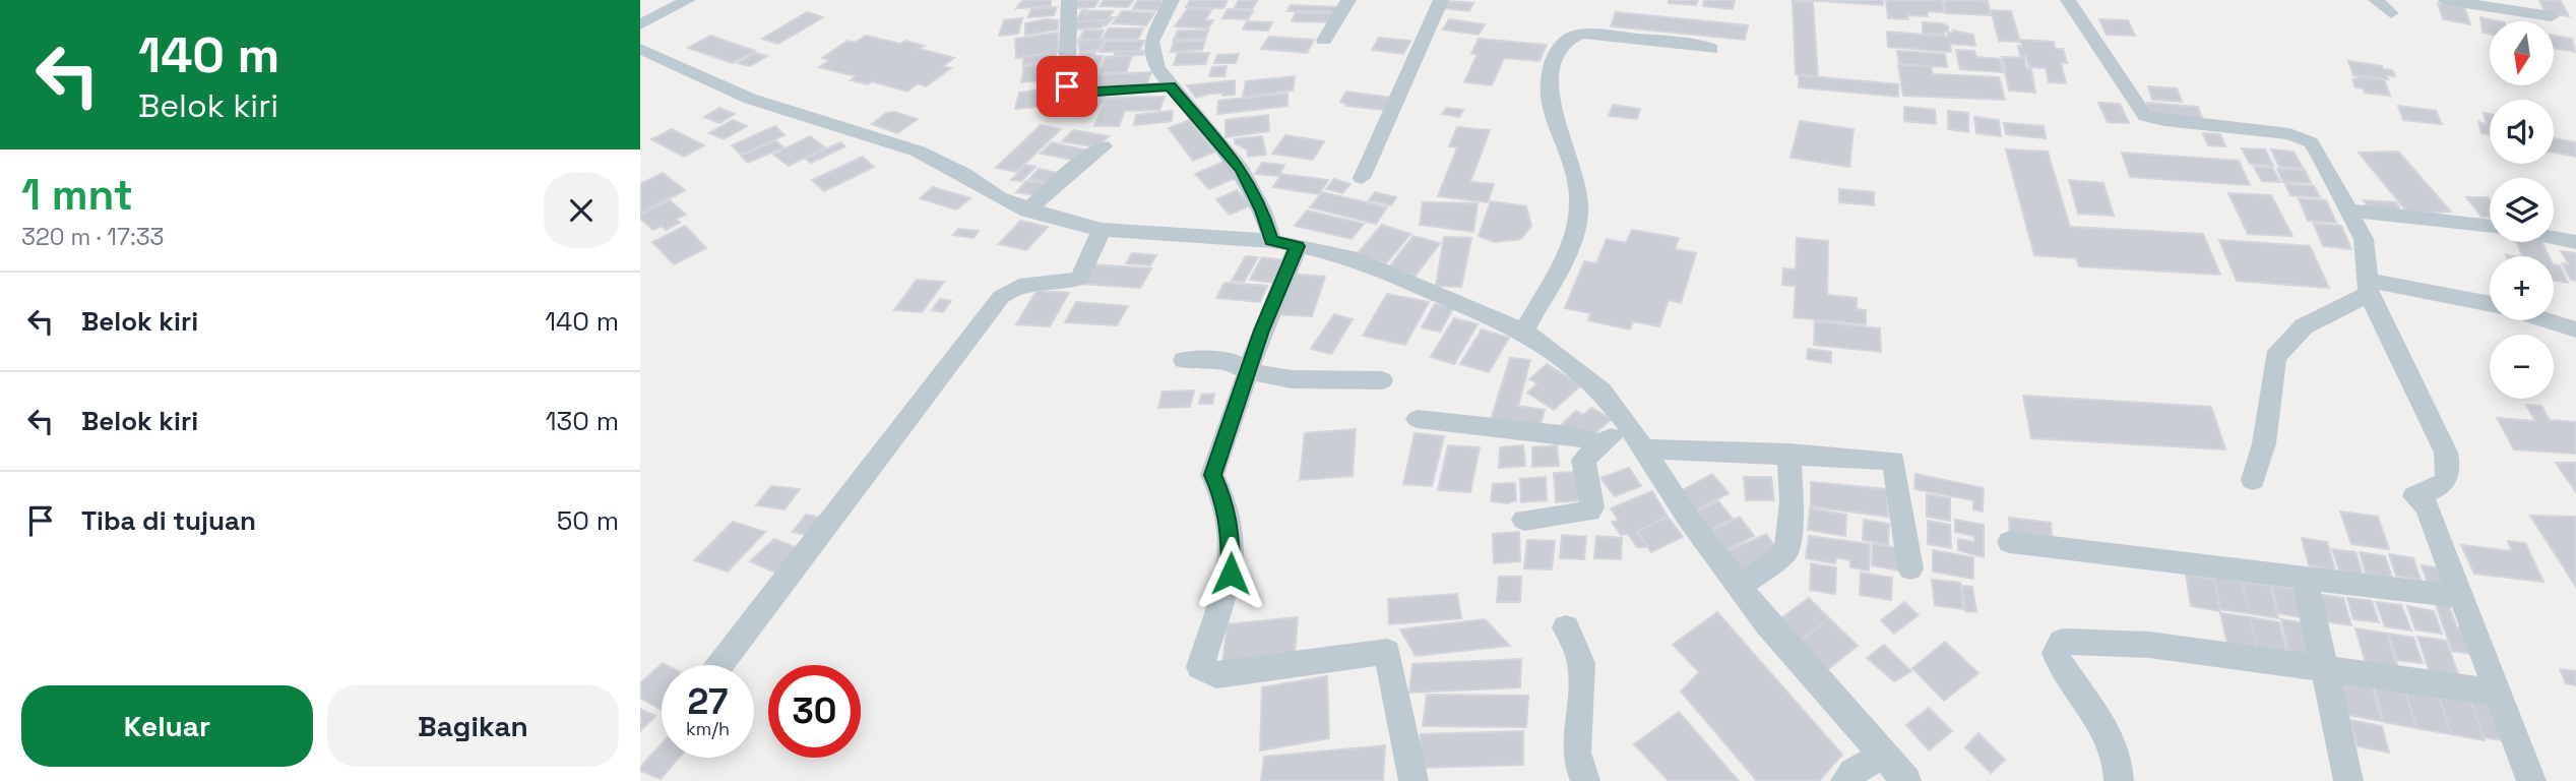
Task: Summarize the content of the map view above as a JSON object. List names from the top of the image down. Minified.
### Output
{"north":"bottom","page":{"turn":["140 m","Belok kiri"],"map_buttons":["+","−"],"heading":["1 mnt","320 m · 17:33"],"list":[{"name":"Belok kiri","value":"140 m"},{"name":"Belok kiri","value":"130 m"},{"name":"Tiba di tujuan","value":"50 m"}],"speed":"27 km/h","limit":"30","buttons":["Keluar","Bagikan"]}}
